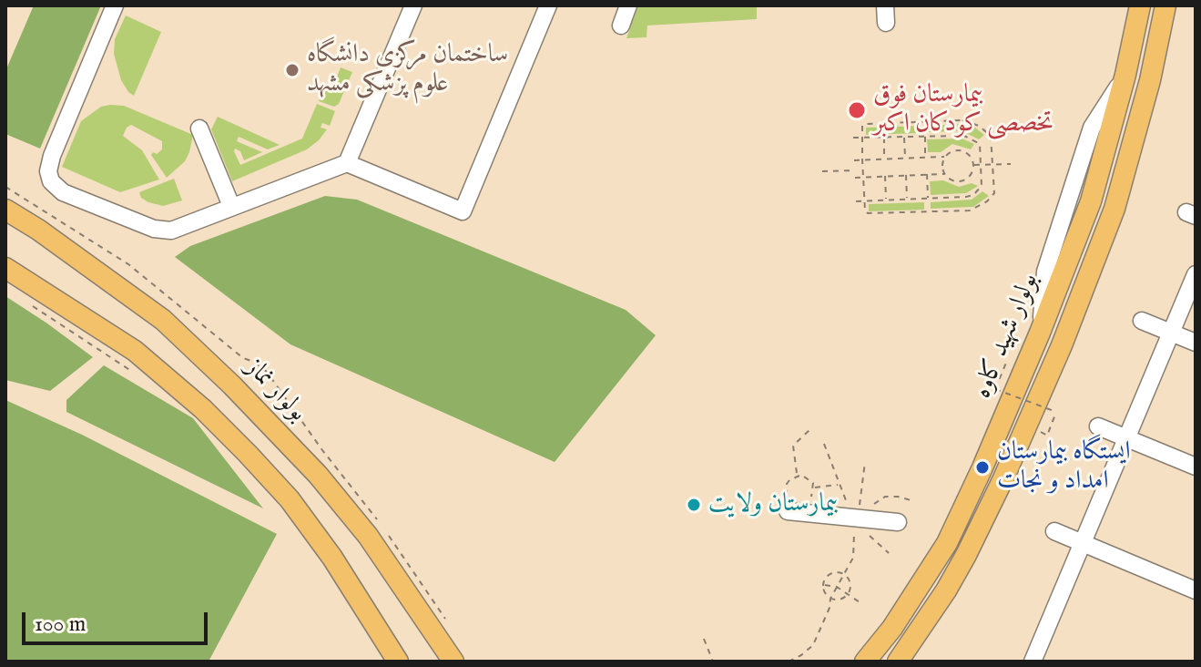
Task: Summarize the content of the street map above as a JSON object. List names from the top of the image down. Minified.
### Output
{"streets":{"main road":["بولوار شهید کاوه","بولوار نماز"]},"places":["ساختمان مرکزی دانشگاه علوم پزشکی مشهد","بیمارستان فوق تخصصی کودکان اکبر","ایستگاه بیمارستان امداد و نجات","بیمارستان ولایت"],"scale_bar":"100 m"}
